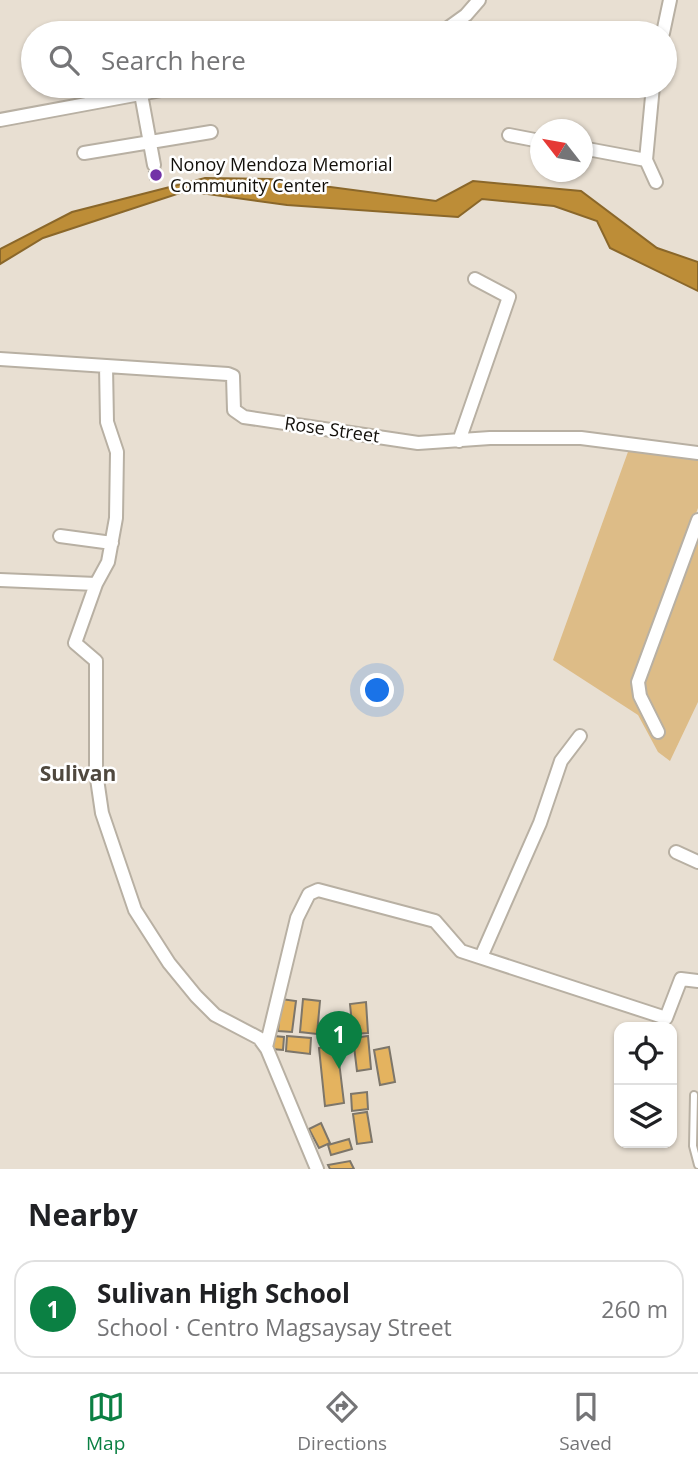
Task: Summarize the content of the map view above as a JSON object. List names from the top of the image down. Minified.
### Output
{"streets":{"street":["Rose Street"]},"districts":["Sulivan"],"places":["Nonoy Mendoza Memorial Community Center"],"north":"top left","page":{"search":"Search here","pins":"1","heading":"Nearby","list":[{"mark":"1","name":"Sulivan High School","note":"School · Centro Magsaysay Street","value":"260 m"}],"nav":["Map","Directions","Saved"]}}
